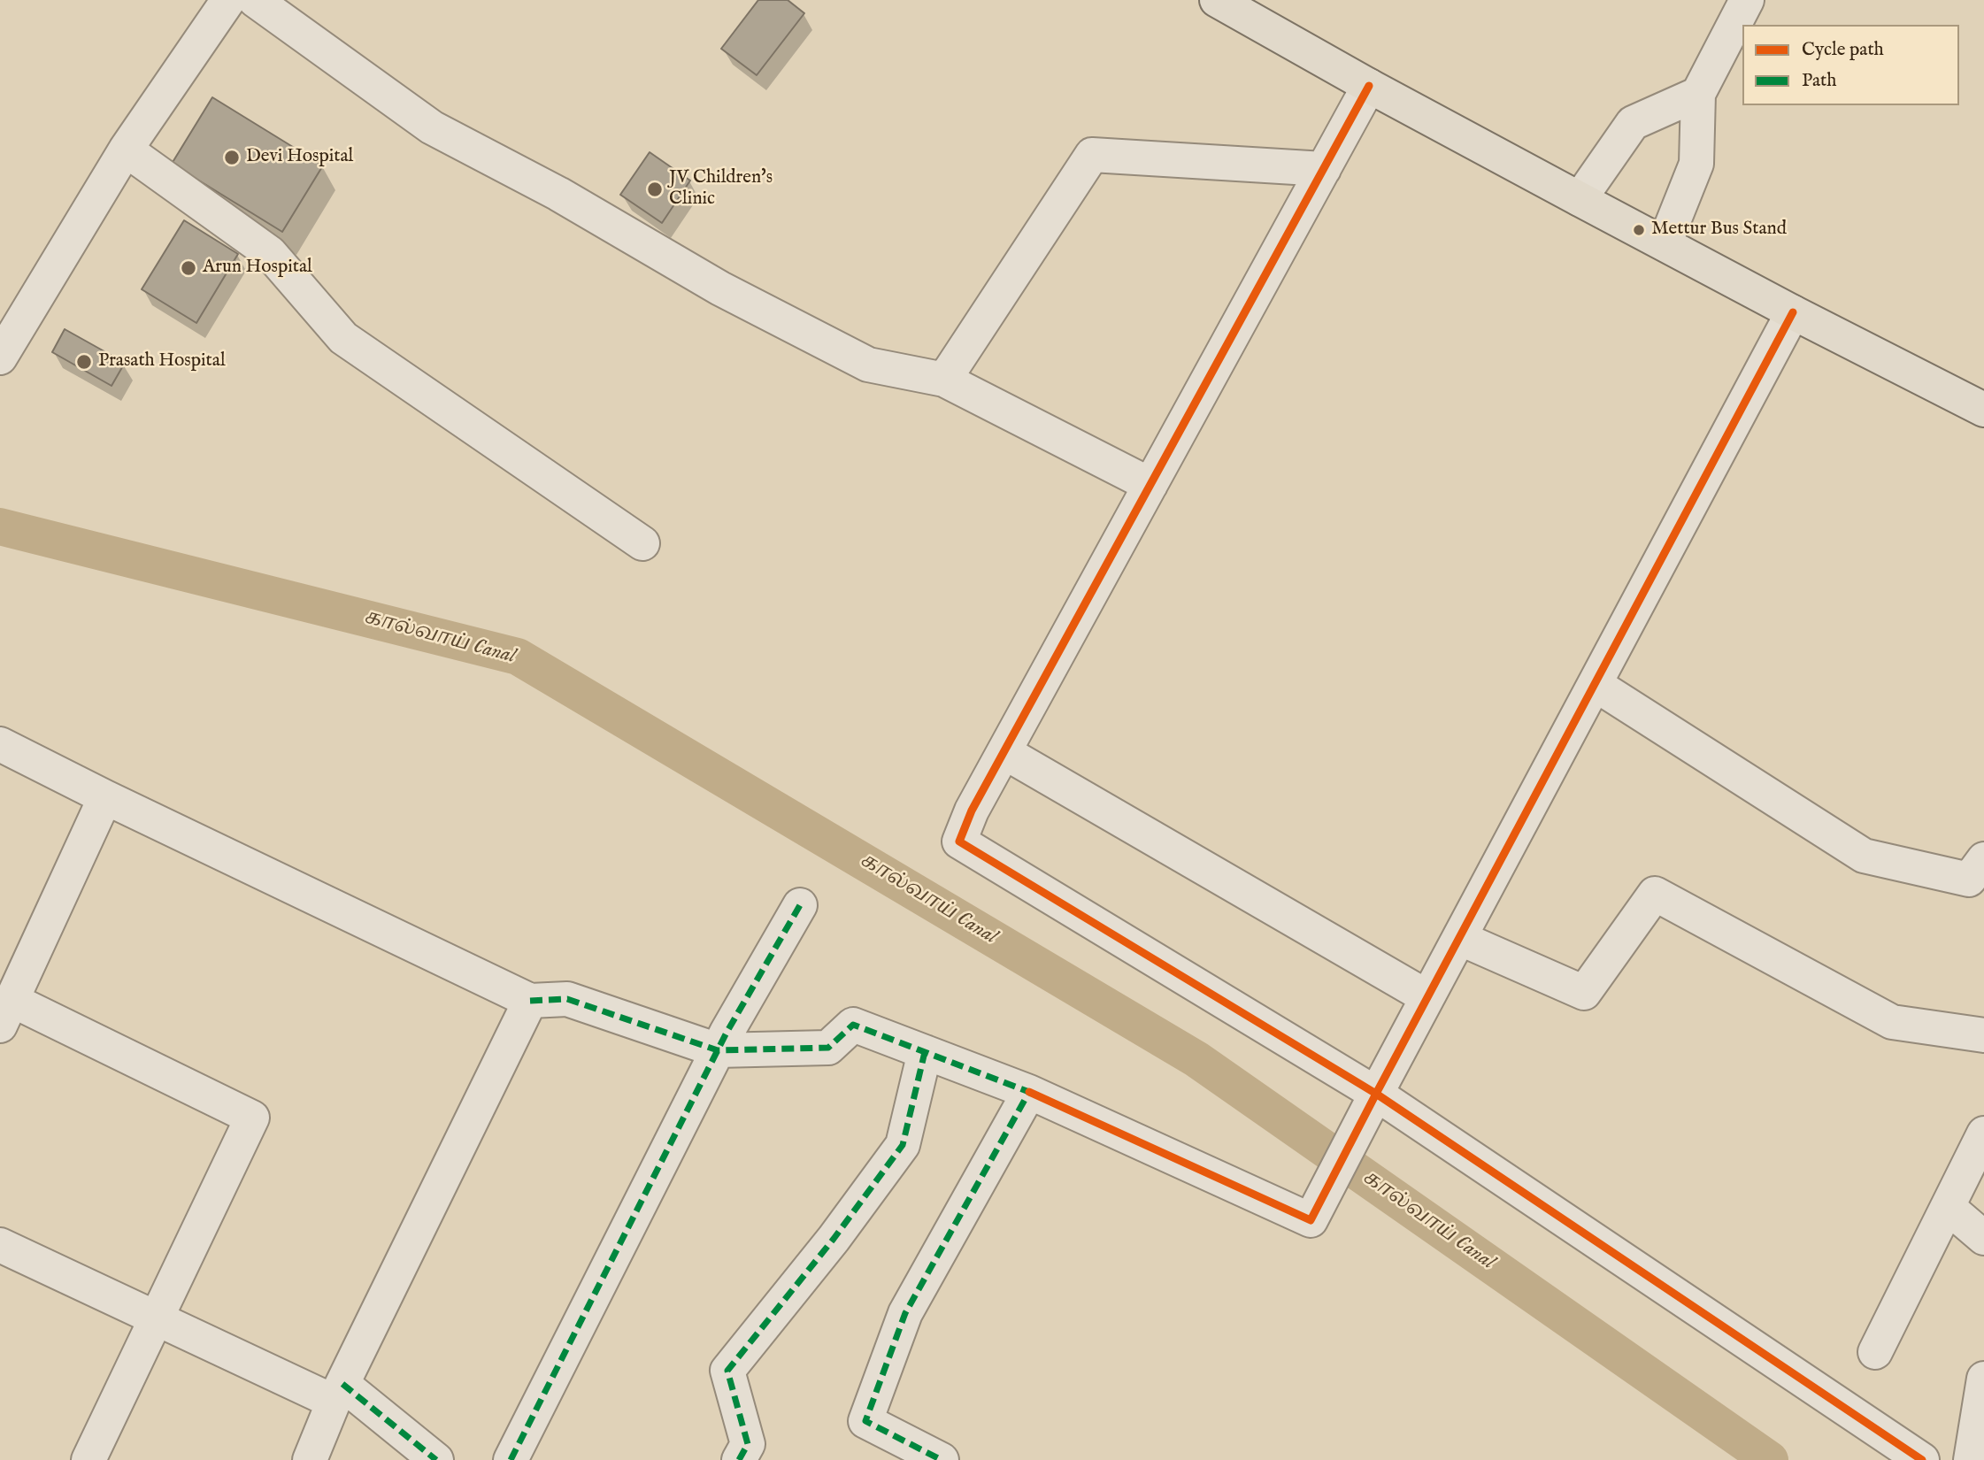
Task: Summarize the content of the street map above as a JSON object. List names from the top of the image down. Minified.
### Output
{"water":["கால்வாய் Canal"],"places":["Devi Hospital","JV Children's Clinic","Mettur Bus Stand","Arun Hospital","Prasath Hospital"],"legend":["Cycle path","Path"]}
